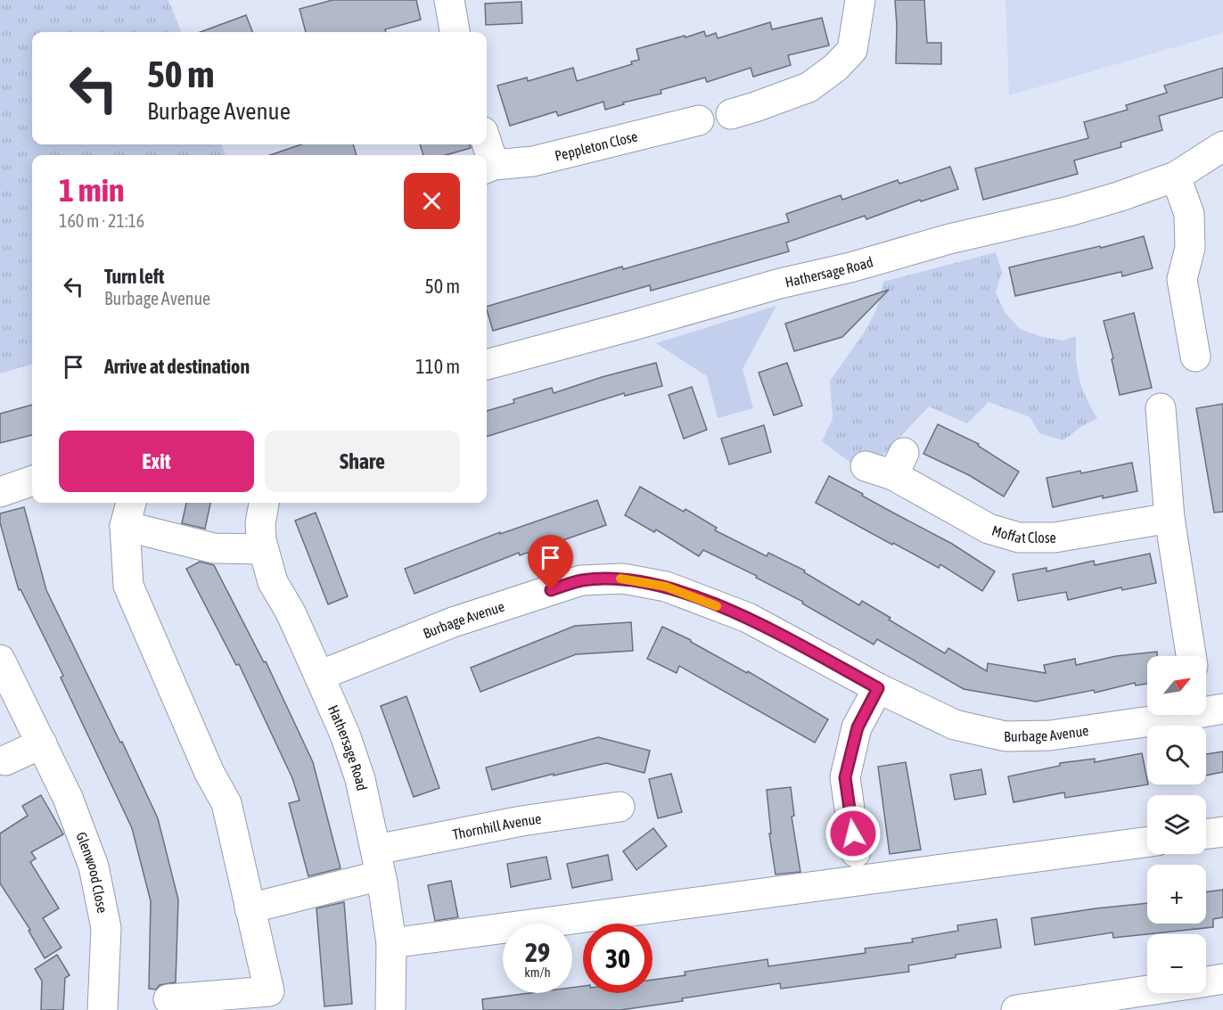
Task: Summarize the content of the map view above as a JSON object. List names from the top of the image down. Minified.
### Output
{"streets":{"street":["Peppleton Close","Hathersage Road","Moffat Close","Burbage Avenue","Thornhill Avenue","Glenwood Close"]},"crossings":[["Hathersage Road","Burbage Avenue"],["Hathersage Road","Thornhill Avenue"]],"north":"top right","page":{"turn":["50 m","Burbage Avenue"],"heading":["1 min","160 m · 21:16"],"list":[{"name":"Turn left","note":"Burbage Avenue","value":"50 m"},{"name":"Arrive at destination","value":"110 m"}],"buttons":["Exit","Share"],"map_buttons":["+","−"],"speed":"29 km/h","limit":"30"}}
